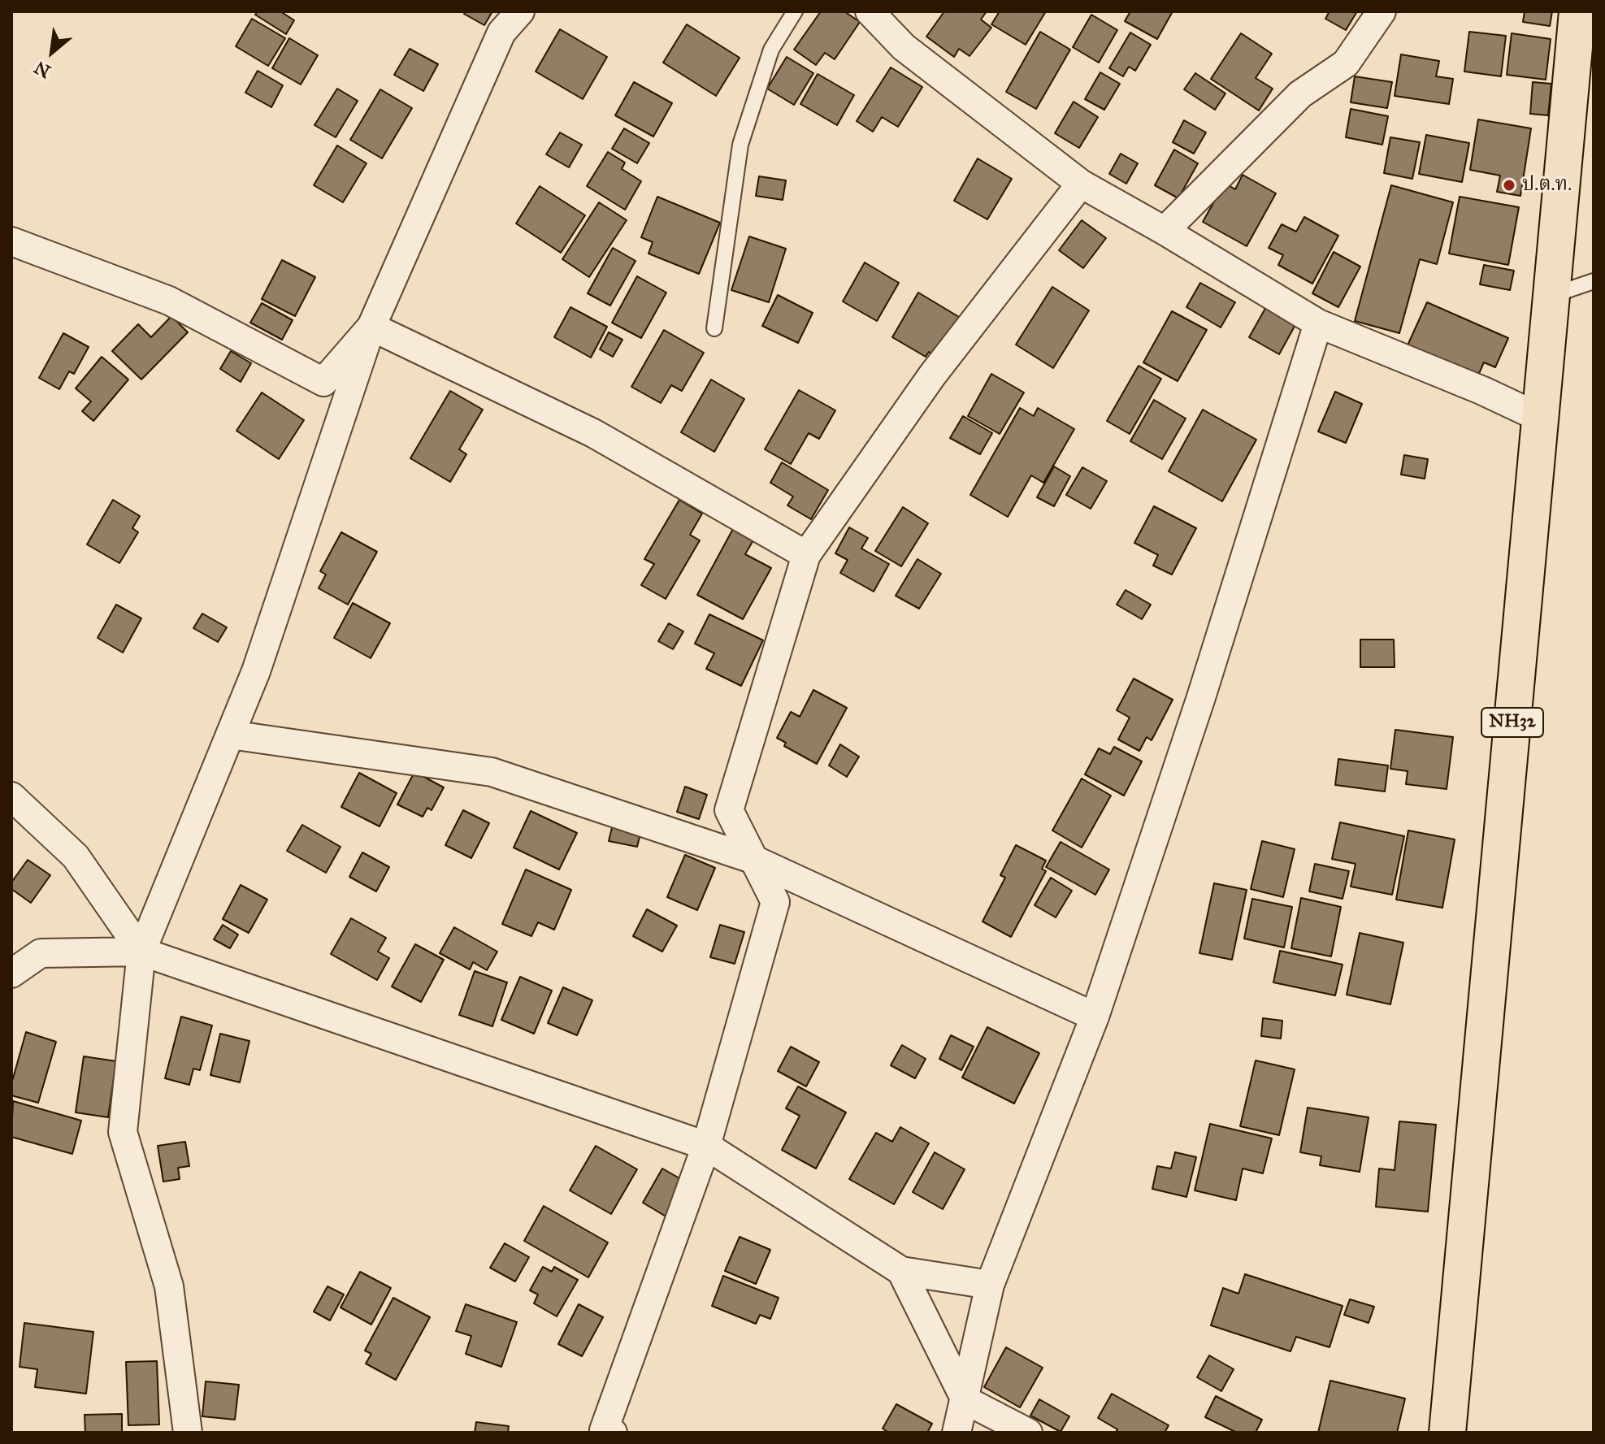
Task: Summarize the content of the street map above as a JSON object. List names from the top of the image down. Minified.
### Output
{"streets":{"highway":["NH32"]},"places":["ป.ต.ท."],"north":"bottom left"}
